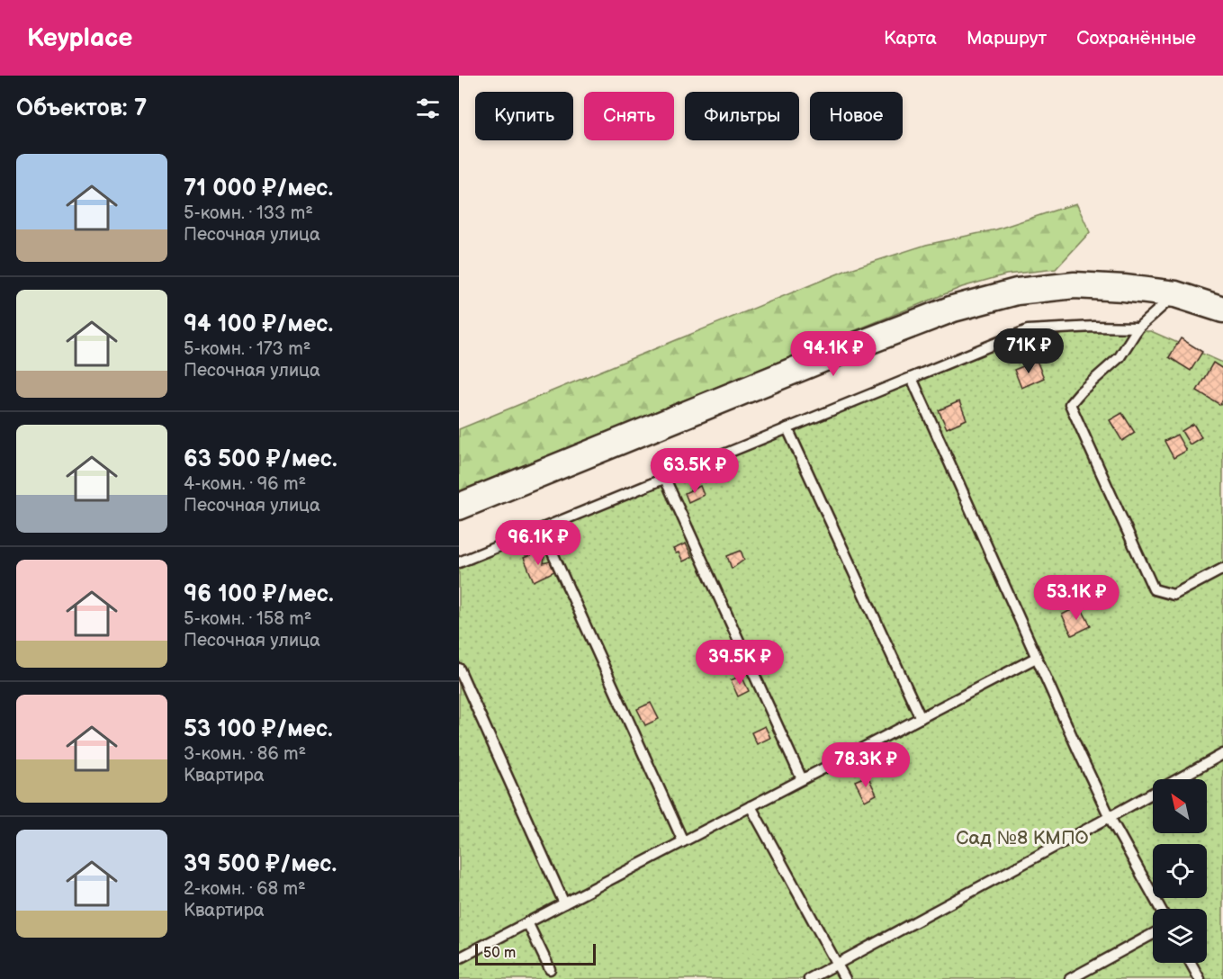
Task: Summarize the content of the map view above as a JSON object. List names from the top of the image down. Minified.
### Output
{"parks":["Сад №8 КМПО"],"scale_bar":"50 m","north":"top left","page":{"header":"Keyplace","nav":["Карта","Маршрут","Сохранённые"],"heading":"Объектов: 7","chip":["Купить","Снять","Фильтры","Новое"],"list":[{"name":"71 000 ₽/мес.","note":"5-комн. · 133 m² · Песочная улица"},{"name":"94 100 ₽/мес.","note":"5-комн. · 173 m² · Песочная улица"},{"name":"63 500 ₽/мес.","note":"4-комн. · 96 m² · Песочная улица"},{"name":"96 100 ₽/мес.","note":"5-комн. · 158 m² · Песочная улица"},{"name":"53 100 ₽/мес.","note":"3-комн. · 86 m² · Квартира"},{"name":"39 500 ₽/мес.","note":"2-комн. · 68 m² · Квартира"}],"price":["71K ₽","94.1K ₽","63.5K ₽","96.1K ₽","53.1K ₽","39.5K ₽","78.3K ₽"],"scale":"50 m"}}
